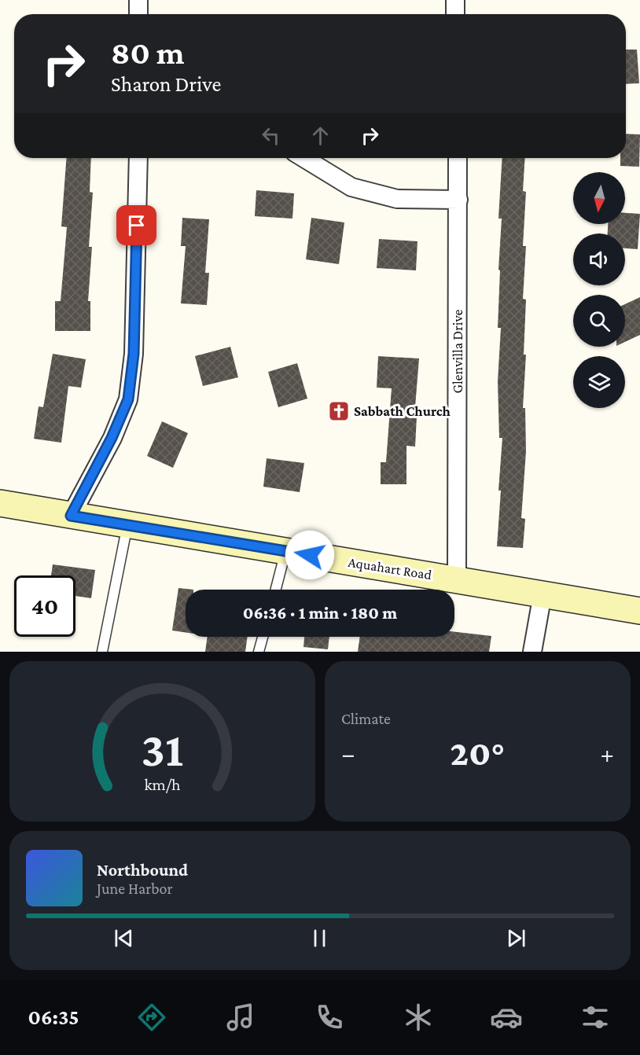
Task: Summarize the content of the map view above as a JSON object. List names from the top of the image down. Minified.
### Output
{"streets":{"street":["Glenvilla Drive","Aquahart Road"]},"crossings":[["Glenvilla Drive","Aquahart Road"]],"places":{"church":["Sabbath Church"]},"north":"bottom","page":{"turn":["80 m","Sharon Drive"],"limit":"40","trip":"06:36 · 1 min · 180 m","tile":"Climate","heat":["−","20°","+"],"song":["Northbound","June Harbor"],"tabs":"06:35","gauge":["31","km/h"]}}
